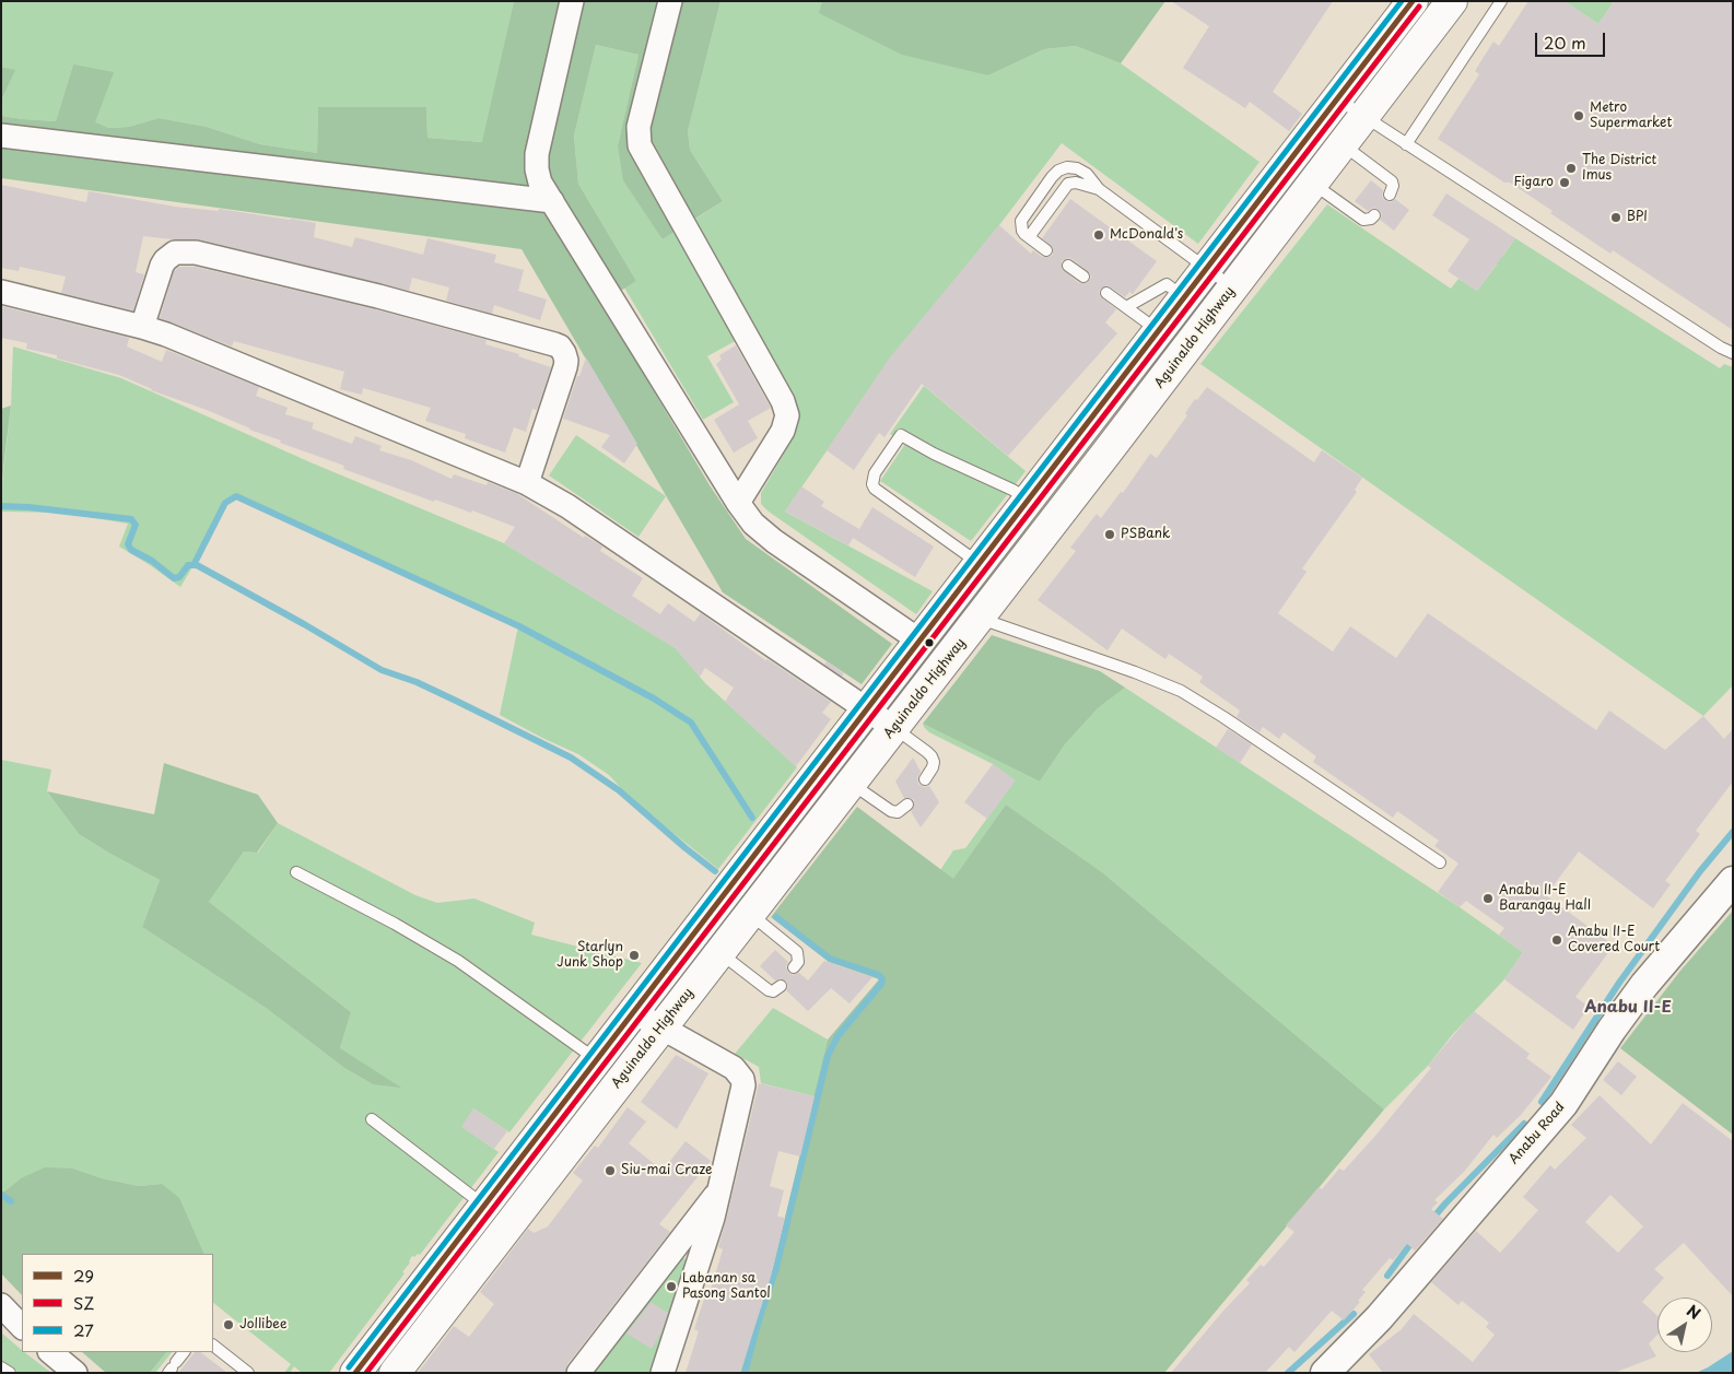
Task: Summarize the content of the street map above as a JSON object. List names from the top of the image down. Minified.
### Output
{"streets":{"highway":["Aguinaldo Highway"],"street":["Anabu Road"]},"districts":["Anabu II-E"],"places":["Metro Supermarket","The District Imus","Figaro","BPI","McDonald's","PSBank","Anabu II-E Barangay Hall","Anabu II-E Covered Court","Starlyn Junk Shop","Siu-mai Craze","Labanan sa Pasong Santol","Jollibee"],"lines":["transit line 29","transit line 27","transit line SZ"],"legend":["29","SZ","27"],"scale_bar":"20 m","north":"top right"}
